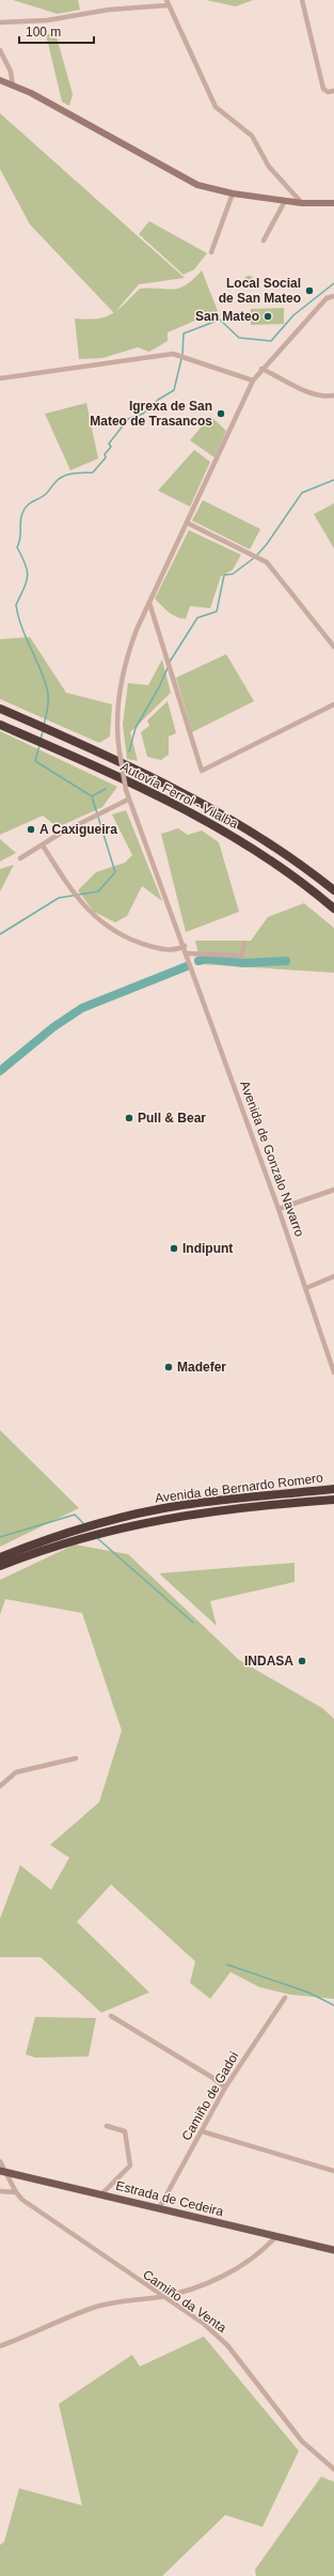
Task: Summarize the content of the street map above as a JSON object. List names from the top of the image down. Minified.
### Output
{"streets":{"highway":["Autovía Ferrol - Vilalba","Avenida de Bernardo Romero"],"main road":["Estrada de Cedeira"],"street":["Avenida de Gonzalo Navarro","Camiño de Gadoi","Camiño da Venta"]},"crossings":[["Camiño de Gadoi","Estrada de Cedeira"],["Estrada de Cedeira","Camiño da Venta"]],"places":["Local Social de San Mateo","San Mateo","Igrexa de San Mateo de Trasancos","A Caxigueira","Pull & Bear","Indipunt","Madefer","INDASA"],"scale_bar":"100 m"}
